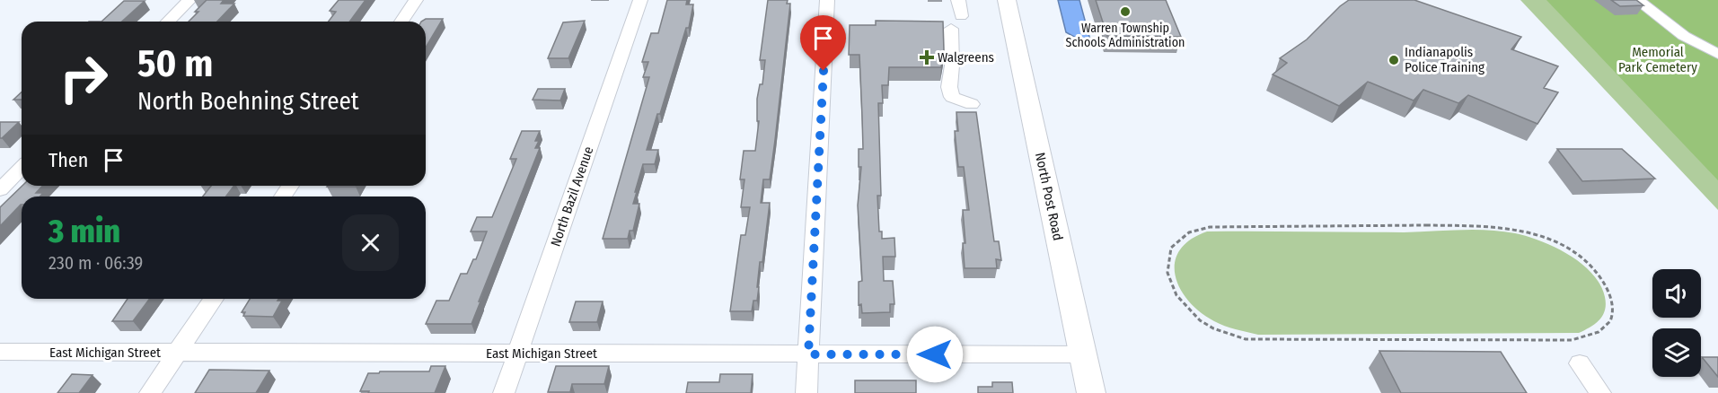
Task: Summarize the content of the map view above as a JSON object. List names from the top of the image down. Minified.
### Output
{"streets":{"main road":["North Post Road"],"street":["North Bazil Avenue","East Michigan Street"]},"crossings":[["North Bazil Avenue","East Michigan Street"],["North Post Road","East Michigan Street"]],"parks":["Memorial Park Cemetery"],"places":{"other":["Warren Township Schools Administration","Indianapolis Police Training"],"health":["Walgreens"]},"page":{"turn":["50 m","North Boehning Street"],"then":"Then","heading":["3 min","230 m · 06:39"]}}
